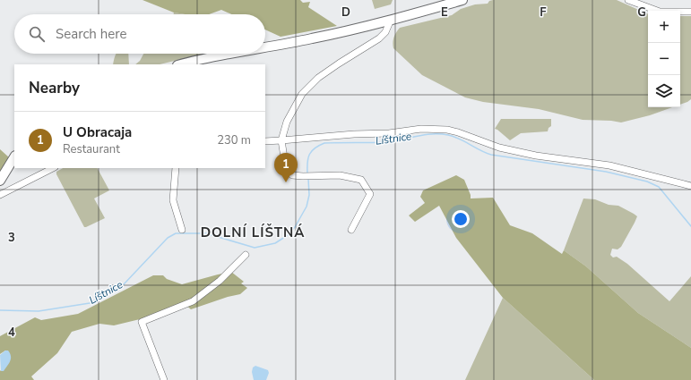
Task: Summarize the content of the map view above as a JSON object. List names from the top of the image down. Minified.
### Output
{"districts":["DOLNÍ LÍŠTNÁ"],"water":["Líštnice"],"page":{"map_buttons":["+","−"],"search":"Search here","heading":"Nearby","list":[{"mark":"1","name":"U Obracaja","note":"Restaurant","value":"230 m"}],"pins":"1"},"grid":{"columns":["D","E","F","G"],"rows":["3","4"]}}
